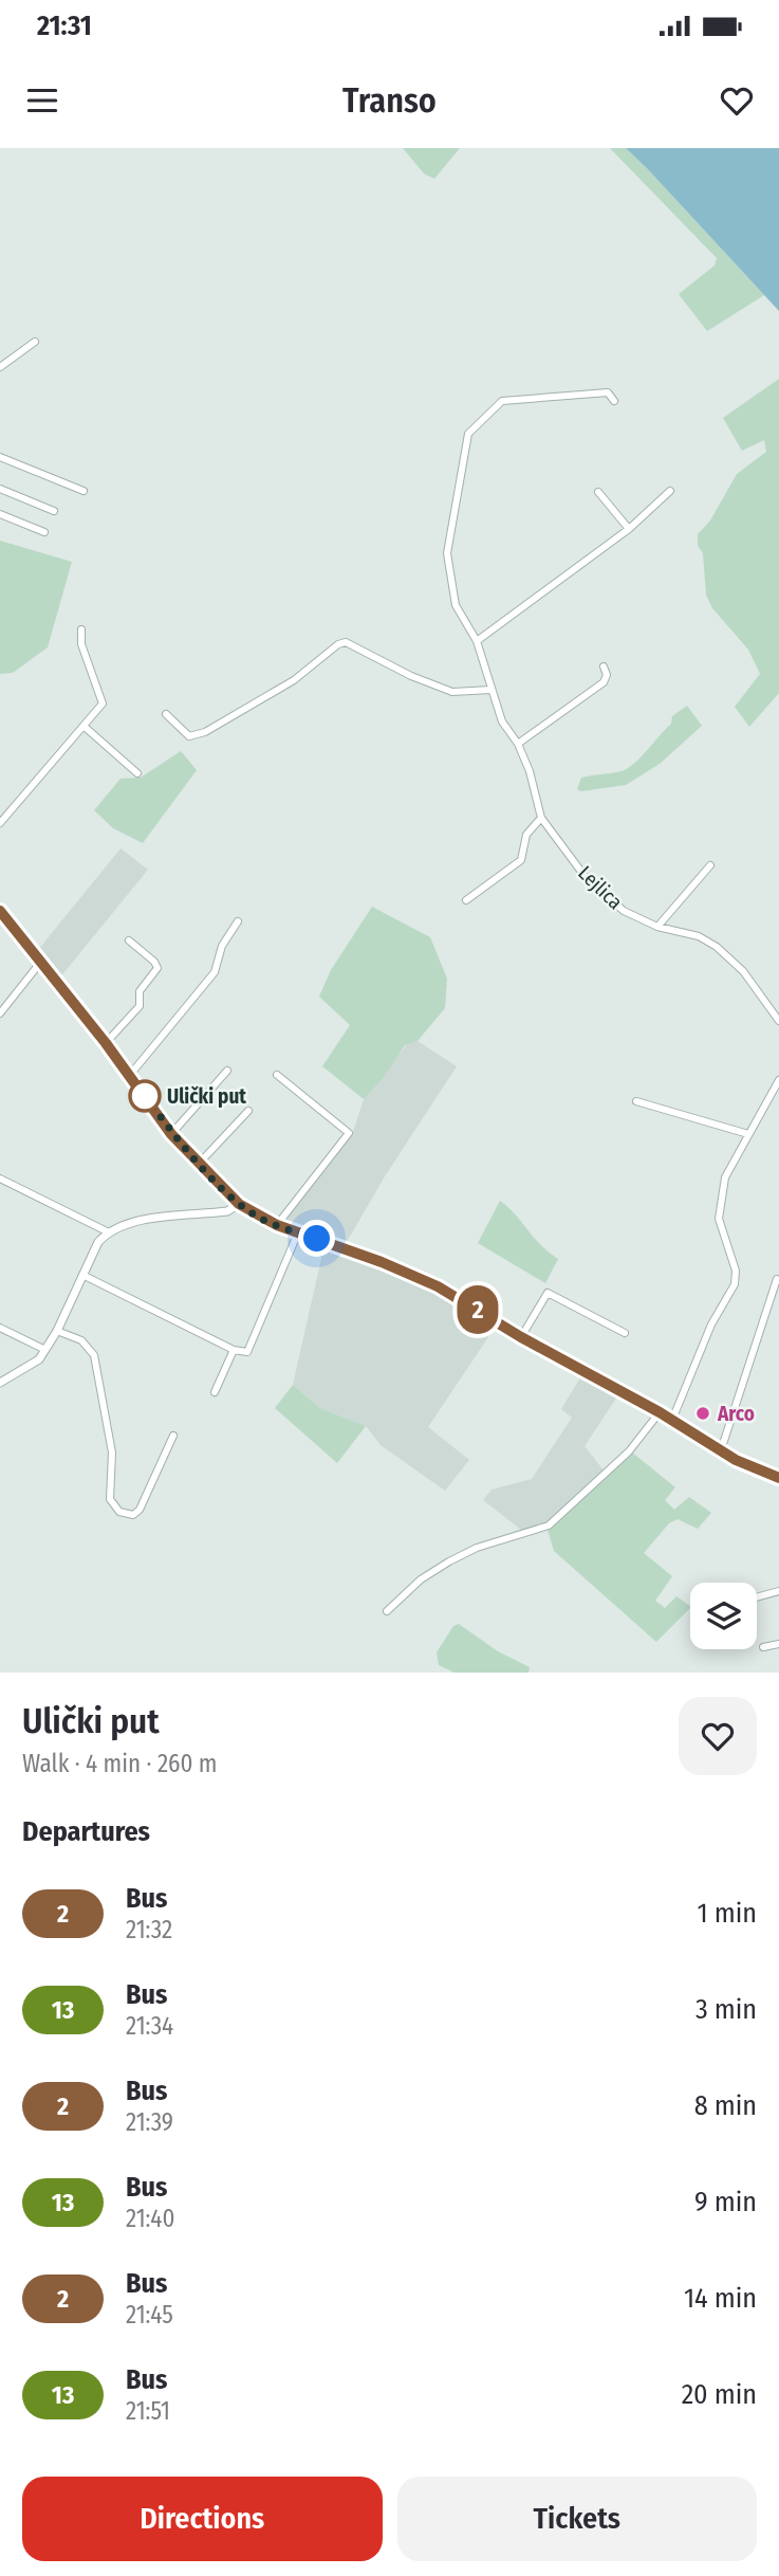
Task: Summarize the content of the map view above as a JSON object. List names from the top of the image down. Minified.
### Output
{"streets":{"street":["Lejlica"]},"places":["Ulički put","Arco"],"lines":["bus line 2"],"page":{"status":"21:31","header":"Transo","on_map":"2","heading":[["Ulički put","Walk · 4 min · 260 m"],"Departures"],"list":[{"mark":"2","name":"Bus","note":"21:32","value":"1 min"},{"mark":"13","name":"Bus","note":"21:34","value":"3 min"},{"mark":"2","name":"Bus","note":"21:39","value":"8 min"},{"mark":"13","name":"Bus","note":"21:40","value":"9 min"},{"mark":"2","name":"Bus","note":"21:45","value":"14 min"},{"mark":"13","name":"Bus","note":"21:51","value":"20 min"}],"buttons":["Directions","Tickets"]}}
